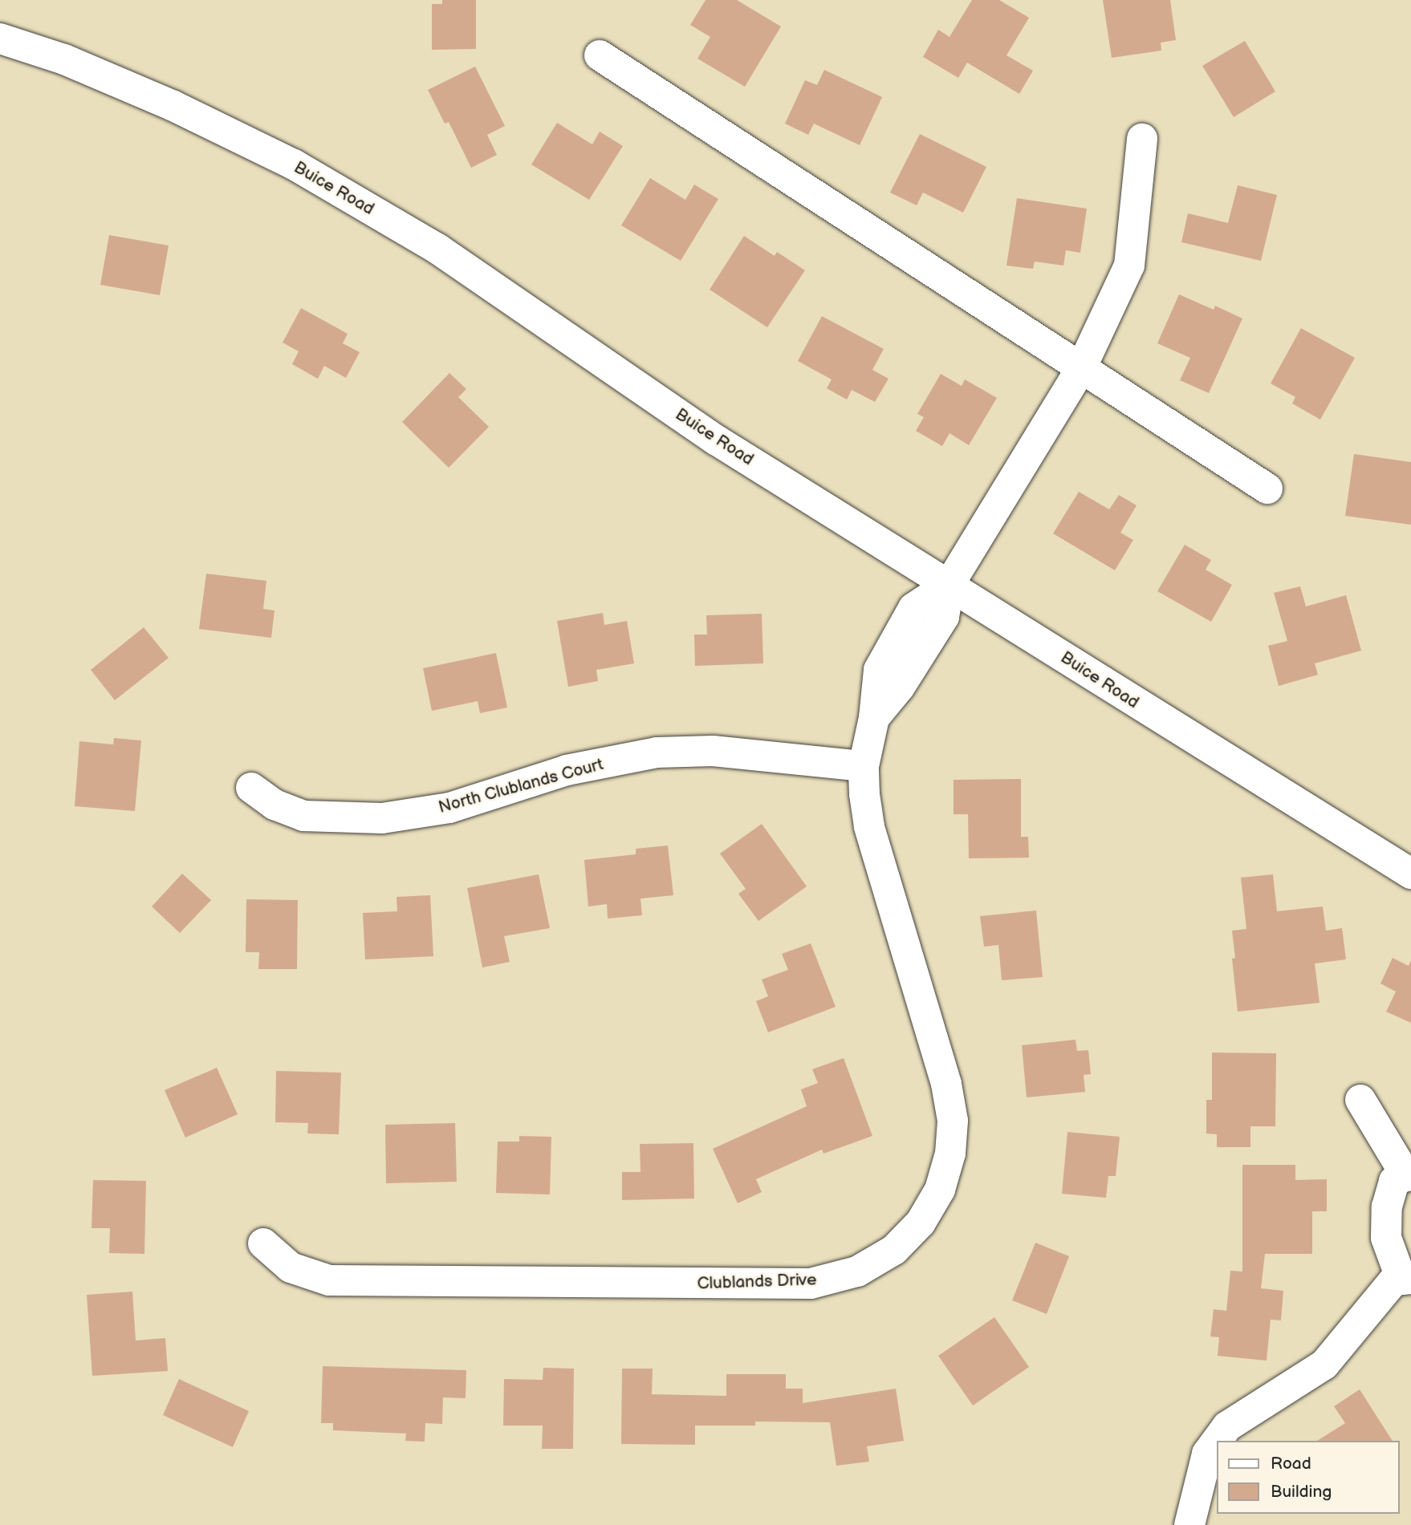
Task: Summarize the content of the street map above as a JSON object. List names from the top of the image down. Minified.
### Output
{"streets":{"street":["Buice Road","North Clublands Court","Clublands Drive"]},"crossings":[["Buice Road","Clublands Drive"],["North Clublands Court","Clublands Drive"]],"legend":["Road","Building"]}
